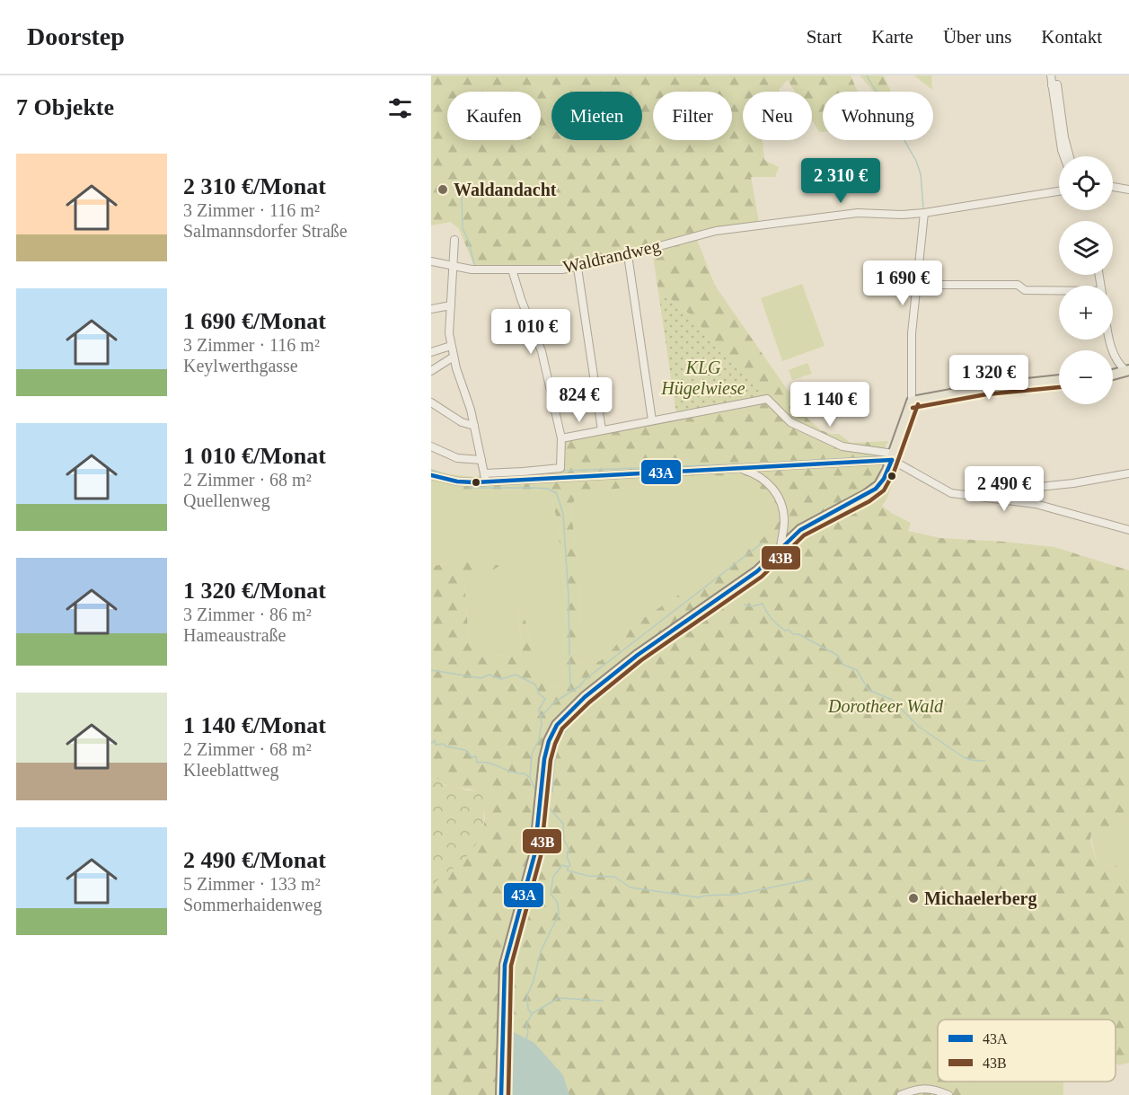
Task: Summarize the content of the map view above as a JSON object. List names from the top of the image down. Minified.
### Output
{"streets":{"street":["Waldrandweg"]},"parks":["KLG Hügelwiese","Dorotheer Wald"],"places":["Waldandacht","Michaelerberg"],"lines":["transit line 43B","transit line 43A"],"legend":["43A","43B"],"page":{"header":"Doorstep","nav":["Start","Karte","Über uns","Kontakt"],"heading":"7 Objekte","chip":["Kaufen","Mieten","Filter","Neu","Wohnung"],"list":[{"name":"2 310 €/Monat","note":"3 Zimmer · 116 m² · Salmannsdorfer Straße"},{"name":"1 690 €/Monat","note":"3 Zimmer · 116 m² · Keylwerthgasse"},{"name":"1 010 €/Monat","note":"2 Zimmer · 68 m² · Quellenweg"},{"name":"1 320 €/Monat","note":"3 Zimmer · 86 m² · Hameaustraße"},{"name":"1 140 €/Monat","note":"2 Zimmer · 68 m² · Kleeblattweg"},{"name":"2 490 €/Monat","note":"5 Zimmer · 133 m² · Sommerhaidenweg"}],"map_buttons":["+","−"],"price":["2 310 €","1 690 €","1 010 €","1 320 €","824 €","1 140 €","2 490 €"]}}
